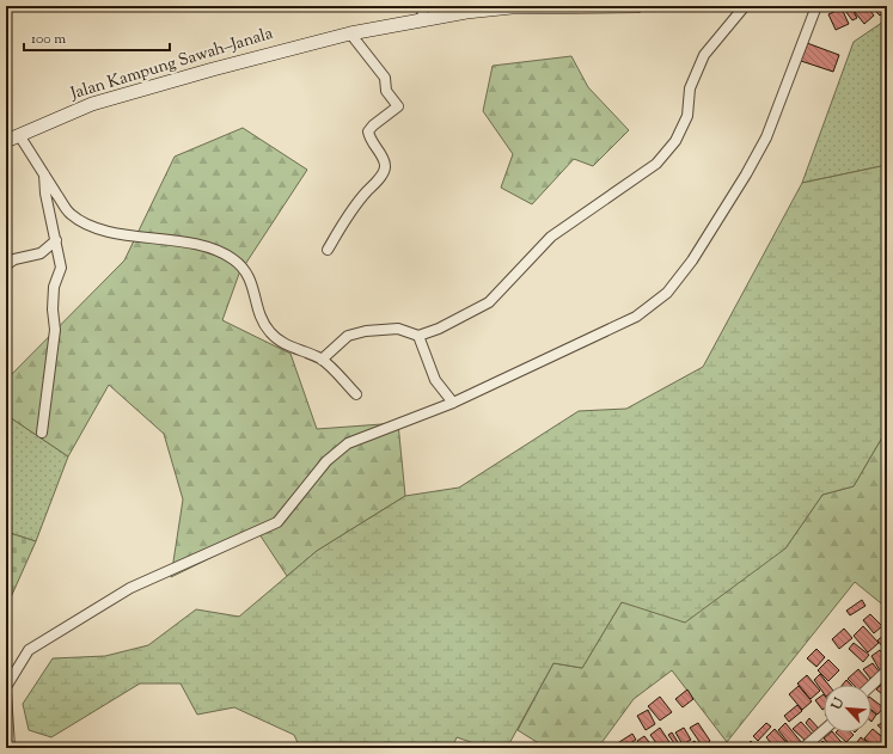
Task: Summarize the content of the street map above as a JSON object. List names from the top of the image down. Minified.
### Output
{"streets":{"main road":["Jalan Kampung Sawah–Janala"]},"scale_bar":"100 m","north":"top left"}
